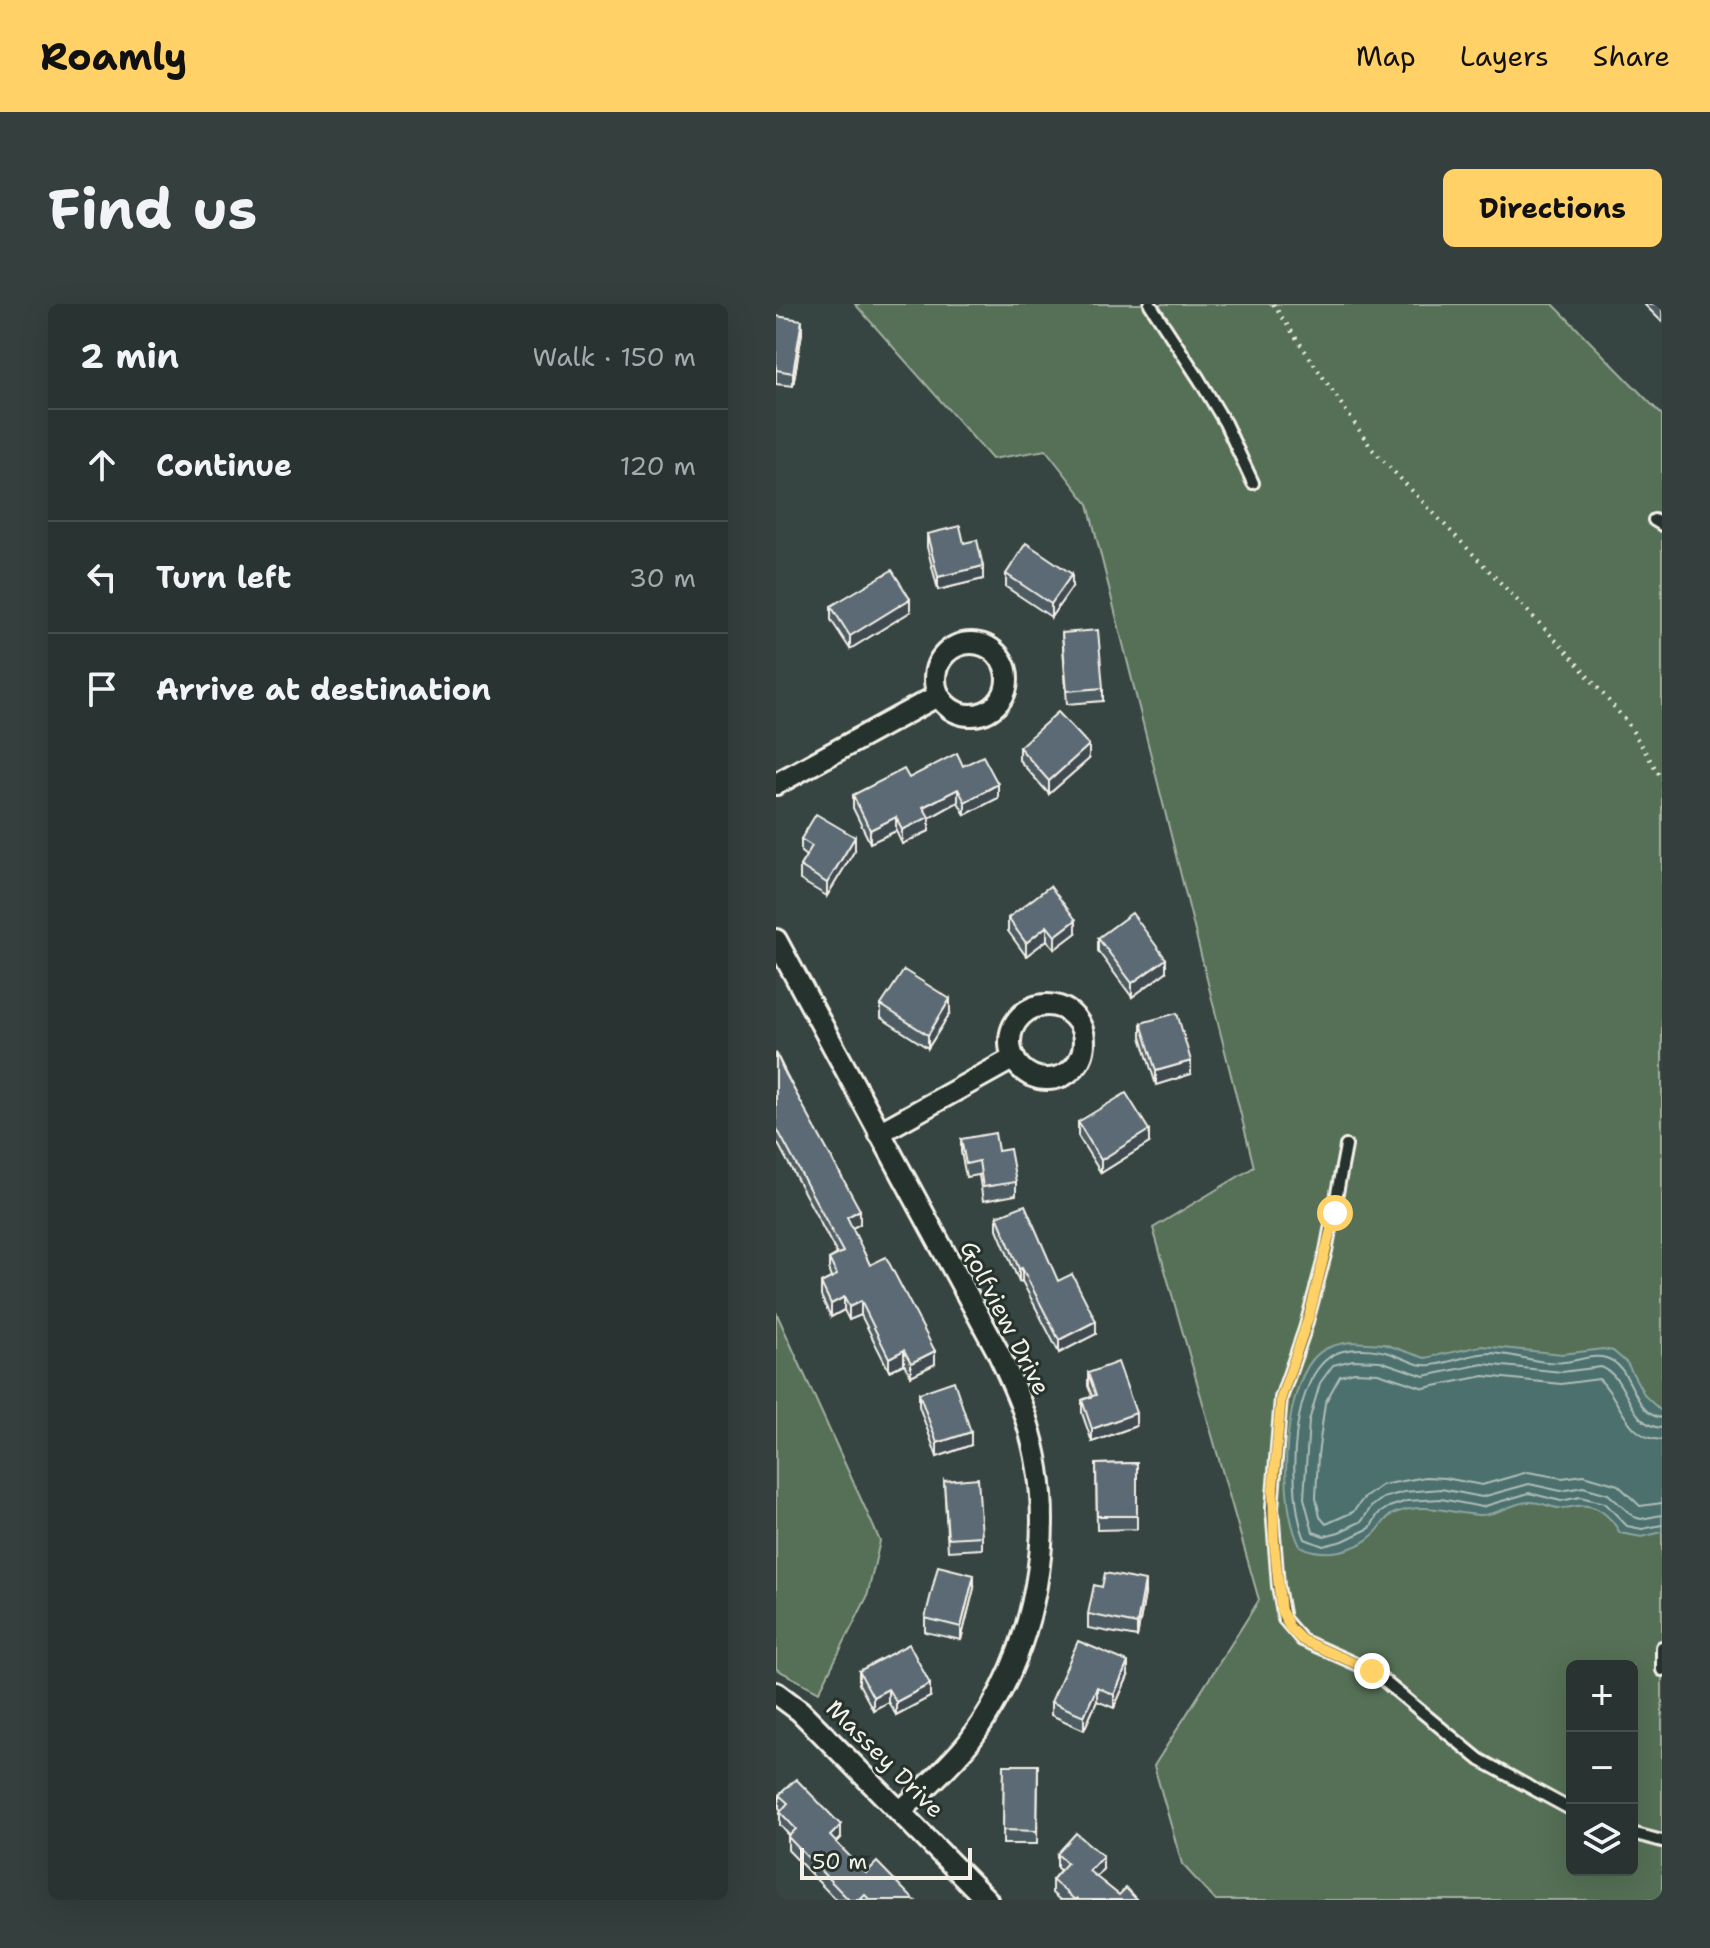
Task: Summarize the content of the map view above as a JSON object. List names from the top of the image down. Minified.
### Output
{"streets":{"street":["Golfview Drive","Massey Drive"]},"crossings":[["Golfview Drive","Massey Drive"]],"scale_bar":"50 m","page":{"header":"Roamly","nav":["Map","Layers","Share"],"buttons":"Directions","title":"Find us","heading":["2 min","Walk · 150 m"],"list":[["Continue","120 m"],["Turn left","30 m"],"Arrive at destination"],"map_buttons":["+","−"],"scale":"50 m"}}
